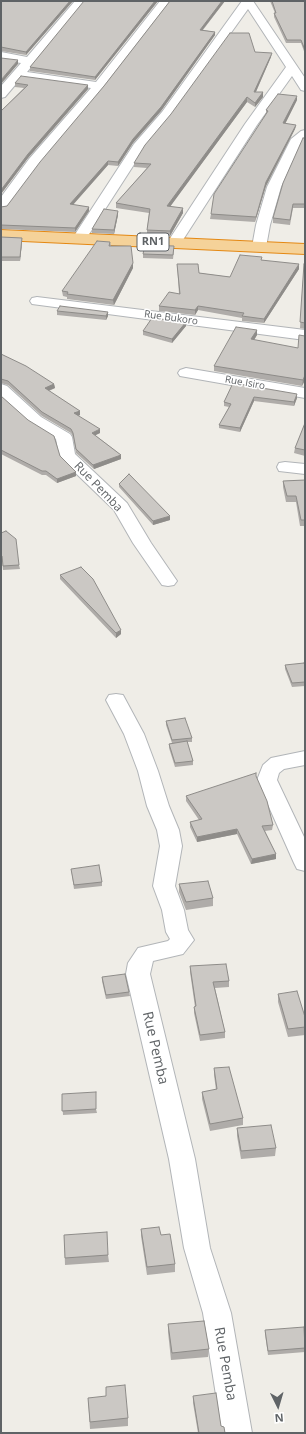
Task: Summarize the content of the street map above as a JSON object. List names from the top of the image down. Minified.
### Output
{"streets":{"highway":["RN1"],"street":["Rue Bukoro","Rue Isiro","Rue Pemba"]},"north":"bottom"}
